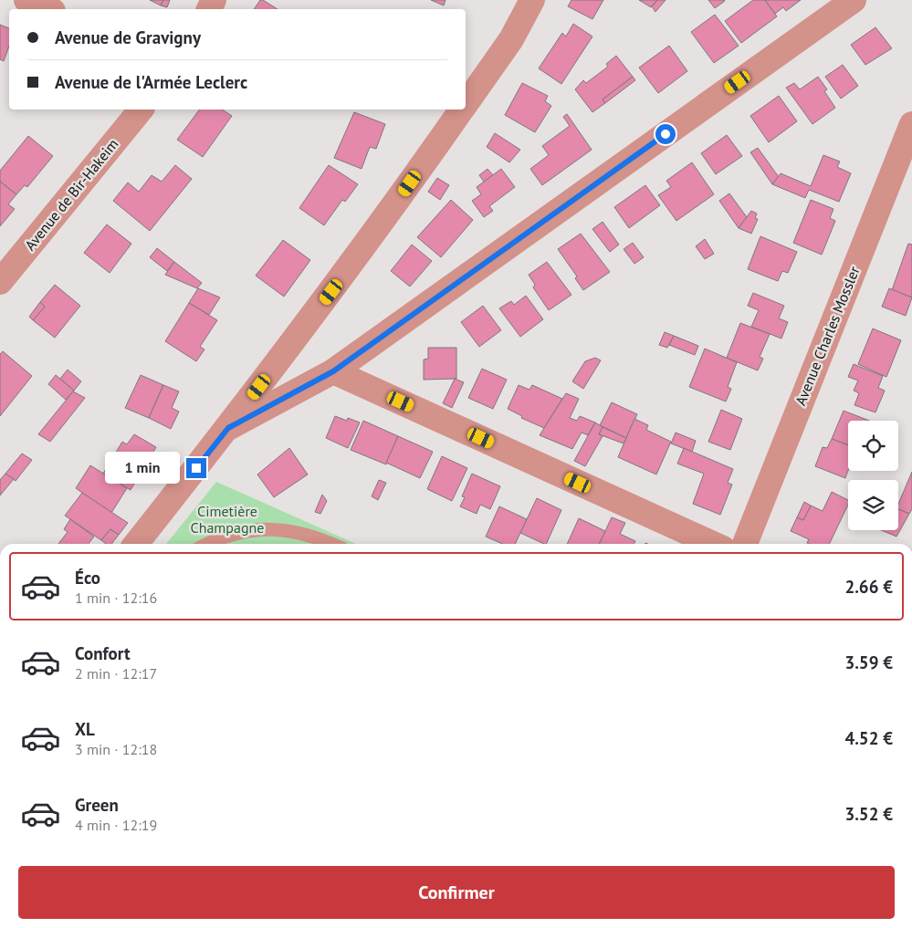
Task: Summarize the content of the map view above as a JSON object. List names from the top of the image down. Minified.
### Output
{"streets":{"street":["Avenue de Bir-Hakeim","Avenue Charles Mossler"]},"parks":["Cimetière Champagne"],"page":{"banner":["Avenue de Gravigny","Avenue de l'Armée Leclerc"],"bubble":"1 min","list":[{"name":"Éco","note":"1 min · 12:16","value":"2.66 €"},{"name":"Confort","note":"2 min · 12:17","value":"3.59 €"},{"name":"XL","note":"3 min · 12:18","value":"4.52 €"},{"name":"Green","note":"4 min · 12:19","value":"3.52 €"}],"buttons":"Confirmer"}}
